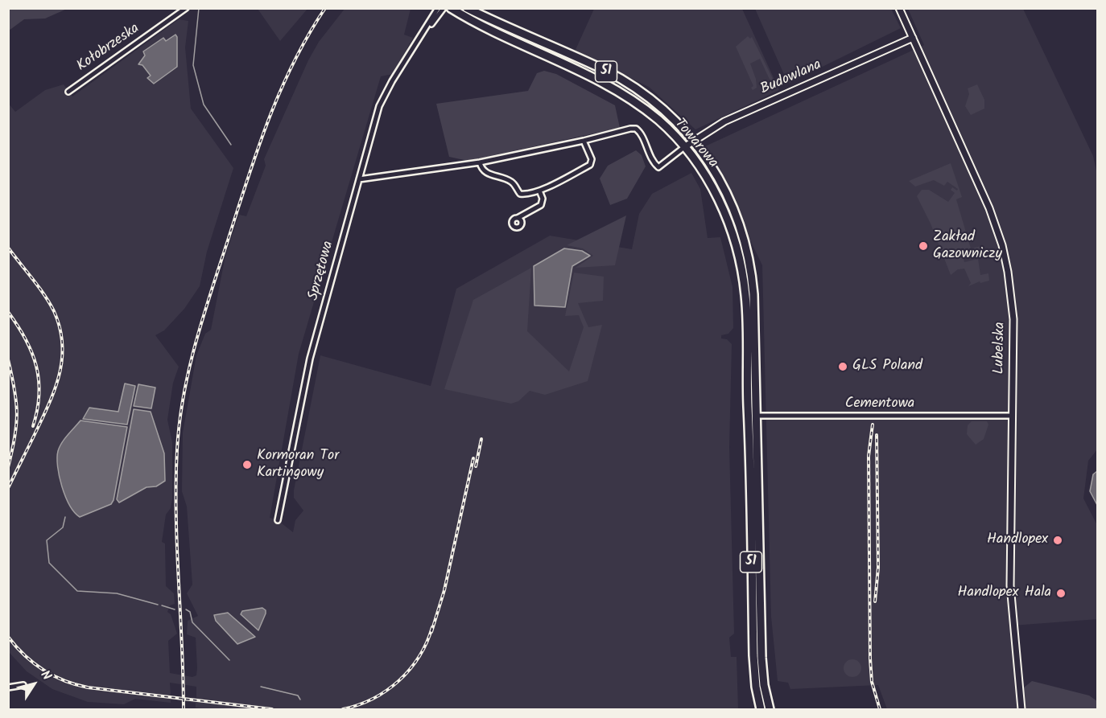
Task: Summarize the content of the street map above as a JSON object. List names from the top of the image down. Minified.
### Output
{"streets":{"main road":["51","Towarowa"],"street":["Kołobrzeska","Budowlana","Sprzętowa","Lubelska","Cementowa"]},"crossings":[["51","Towarowa"],["51","Cementowa"],["Budowlana","Towarowa"],["Budowlana","Lubelska"],["Towarowa","Cementowa"],["Lubelska","Cementowa"]],"places":["Zakład Gazowniczy","GLS Poland","Kormoran Tor Kartingowy","Handlopex","Handlopex Hala"],"north":"top right"}
